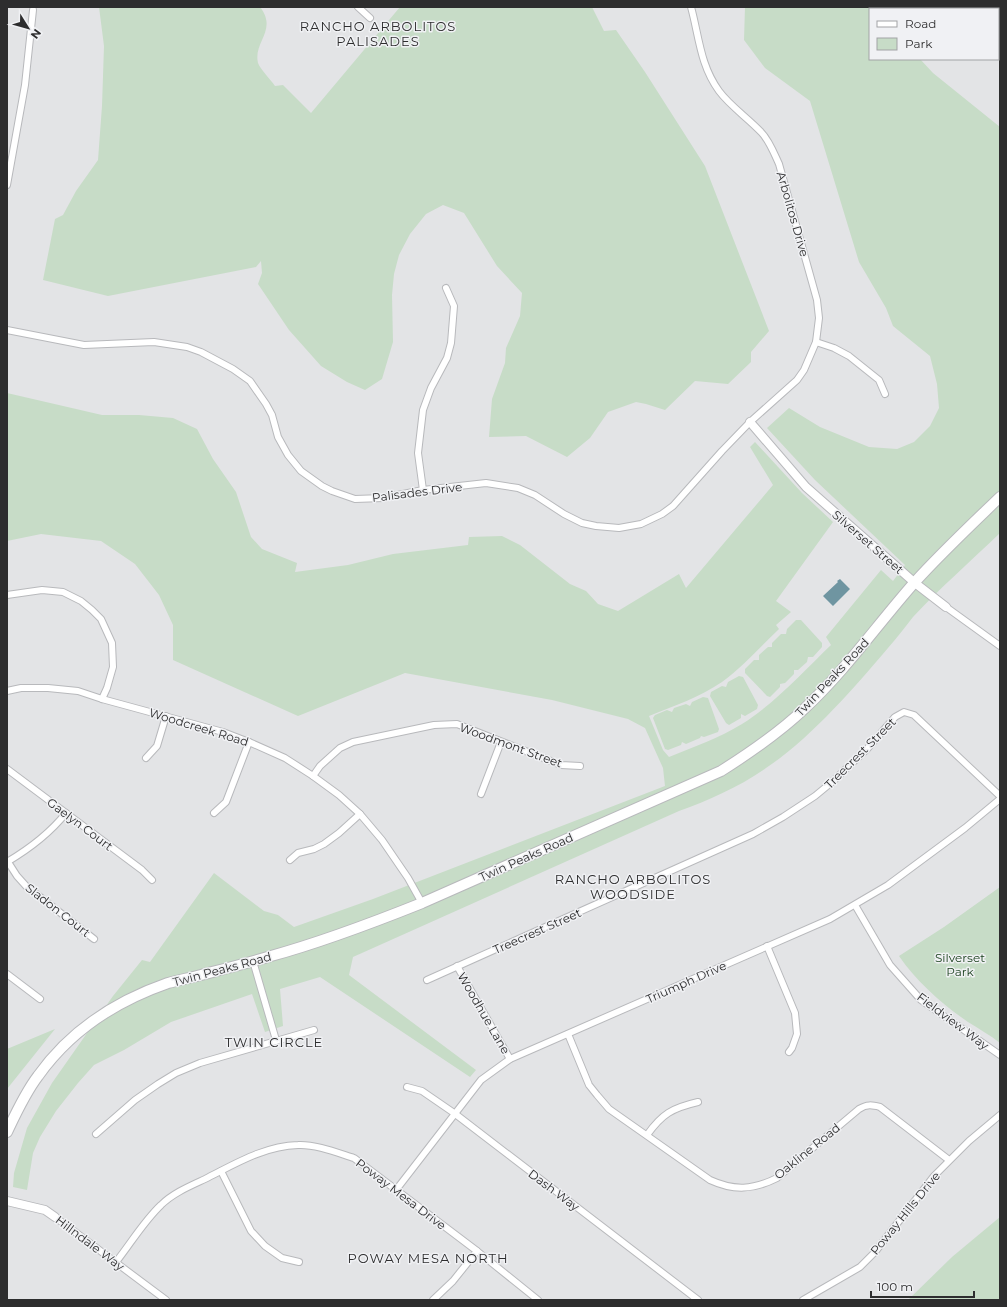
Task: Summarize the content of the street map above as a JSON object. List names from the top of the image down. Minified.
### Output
{"streets":{"main road":["Twin Peaks Road"],"street":["Arbolitos Drive","Palisades Drive","Silverset Street","Woodcreek Road","Woodmont Street","Treecrest Street","Gaelyn Court","Sladon Court","Triumph Drive","Woodhue Lane","Fieldview Way","Oakline Road","Dash Way","Poway Mesa Drive","Poway Hills Drive","Hillndale Way"]},"crossings":[["Arbolitos Drive","Palisades Drive"],["Arbolitos Drive","Silverset Street"],["Palisades Drive","Silverset Street"],["Silverset Street","Twin Peaks Road"],["Twin Peaks Road","Woodcreek Road"],["Woodcreek Road","Woodmont Street"],["Treecrest Street","Triumph Drive"],["Treecrest Street","Woodhue Lane"],["Triumph Drive","Woodhue Lane"],["Triumph Drive","Fieldview Way"],["Triumph Drive","Oakline Road"],["Triumph Drive","Dash Way"],["Triumph Drive","Poway Mesa Drive"],["Oakline Road","Poway Hills Drive"],["Poway Mesa Drive","Hillndale Way"]],"districts":["RANCHO ARBOLITOS PALISADES","RANCHO ARBOLITOS WOODSIDE","TWIN CIRCLE","POWAY MESA NORTH"],"parks":["Silverset Park"],"legend":["Road","Park"],"scale_bar":"100 m","north":"bottom right"}
